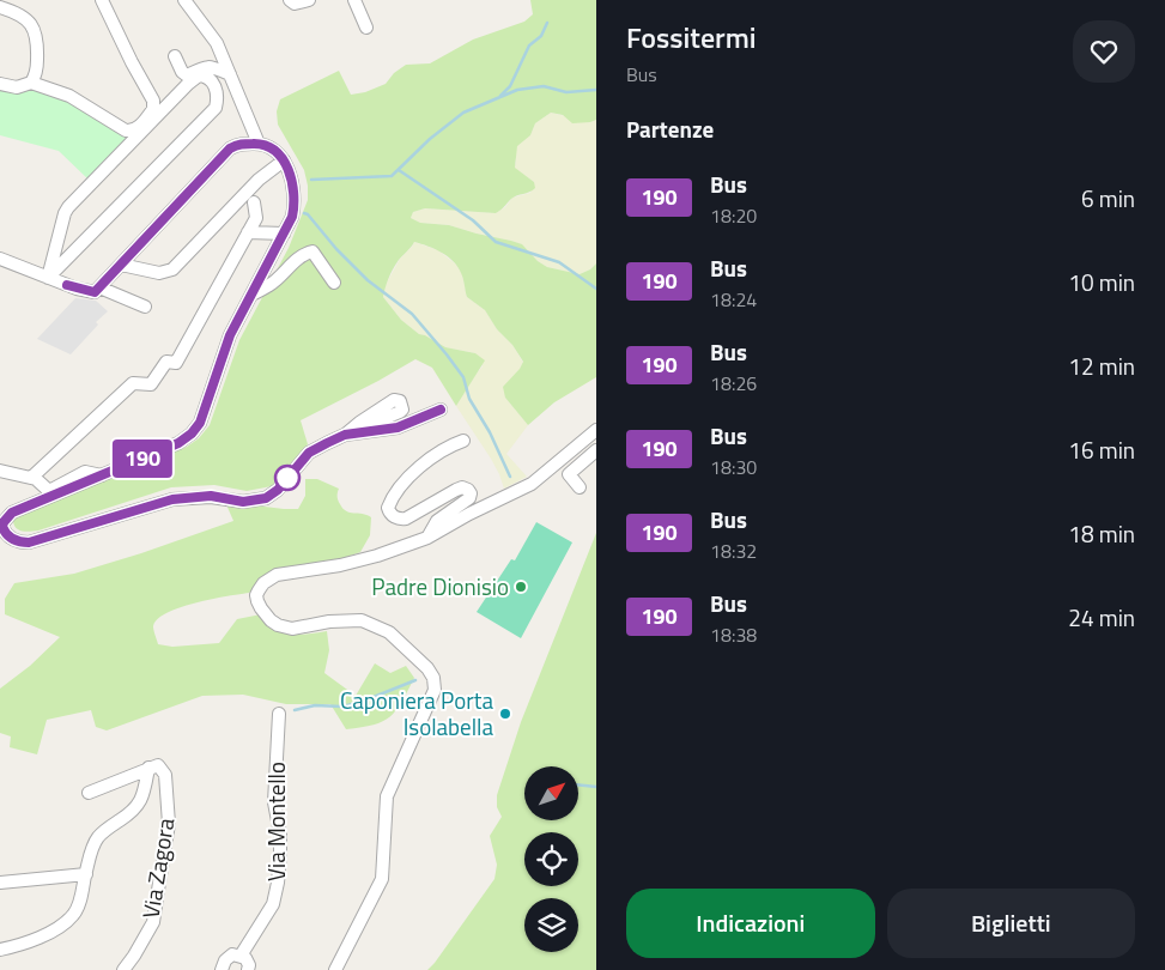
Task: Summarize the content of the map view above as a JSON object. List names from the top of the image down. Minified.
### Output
{"streets":{"street":["Via Montello","Via Zagora"]},"places":["Padre Dionisio","Caponiera Porta Isolabella"],"lines":["bus line 190"],"north":"top right","page":{"on_map":"190","heading":[["Fossitermi","Bus"],"Partenze"],"list":[{"mark":"190","name":"Bus","note":"18:20","value":"6 min"},{"mark":"190","name":"Bus","note":"18:24","value":"10 min"},{"mark":"190","name":"Bus","note":"18:26","value":"12 min"},{"mark":"190","name":"Bus","note":"18:30","value":"16 min"},{"mark":"190","name":"Bus","note":"18:32","value":"18 min"},{"mark":"190","name":"Bus","note":"18:38","value":"24 min"}],"buttons":["Indicazioni","Biglietti"]}}
